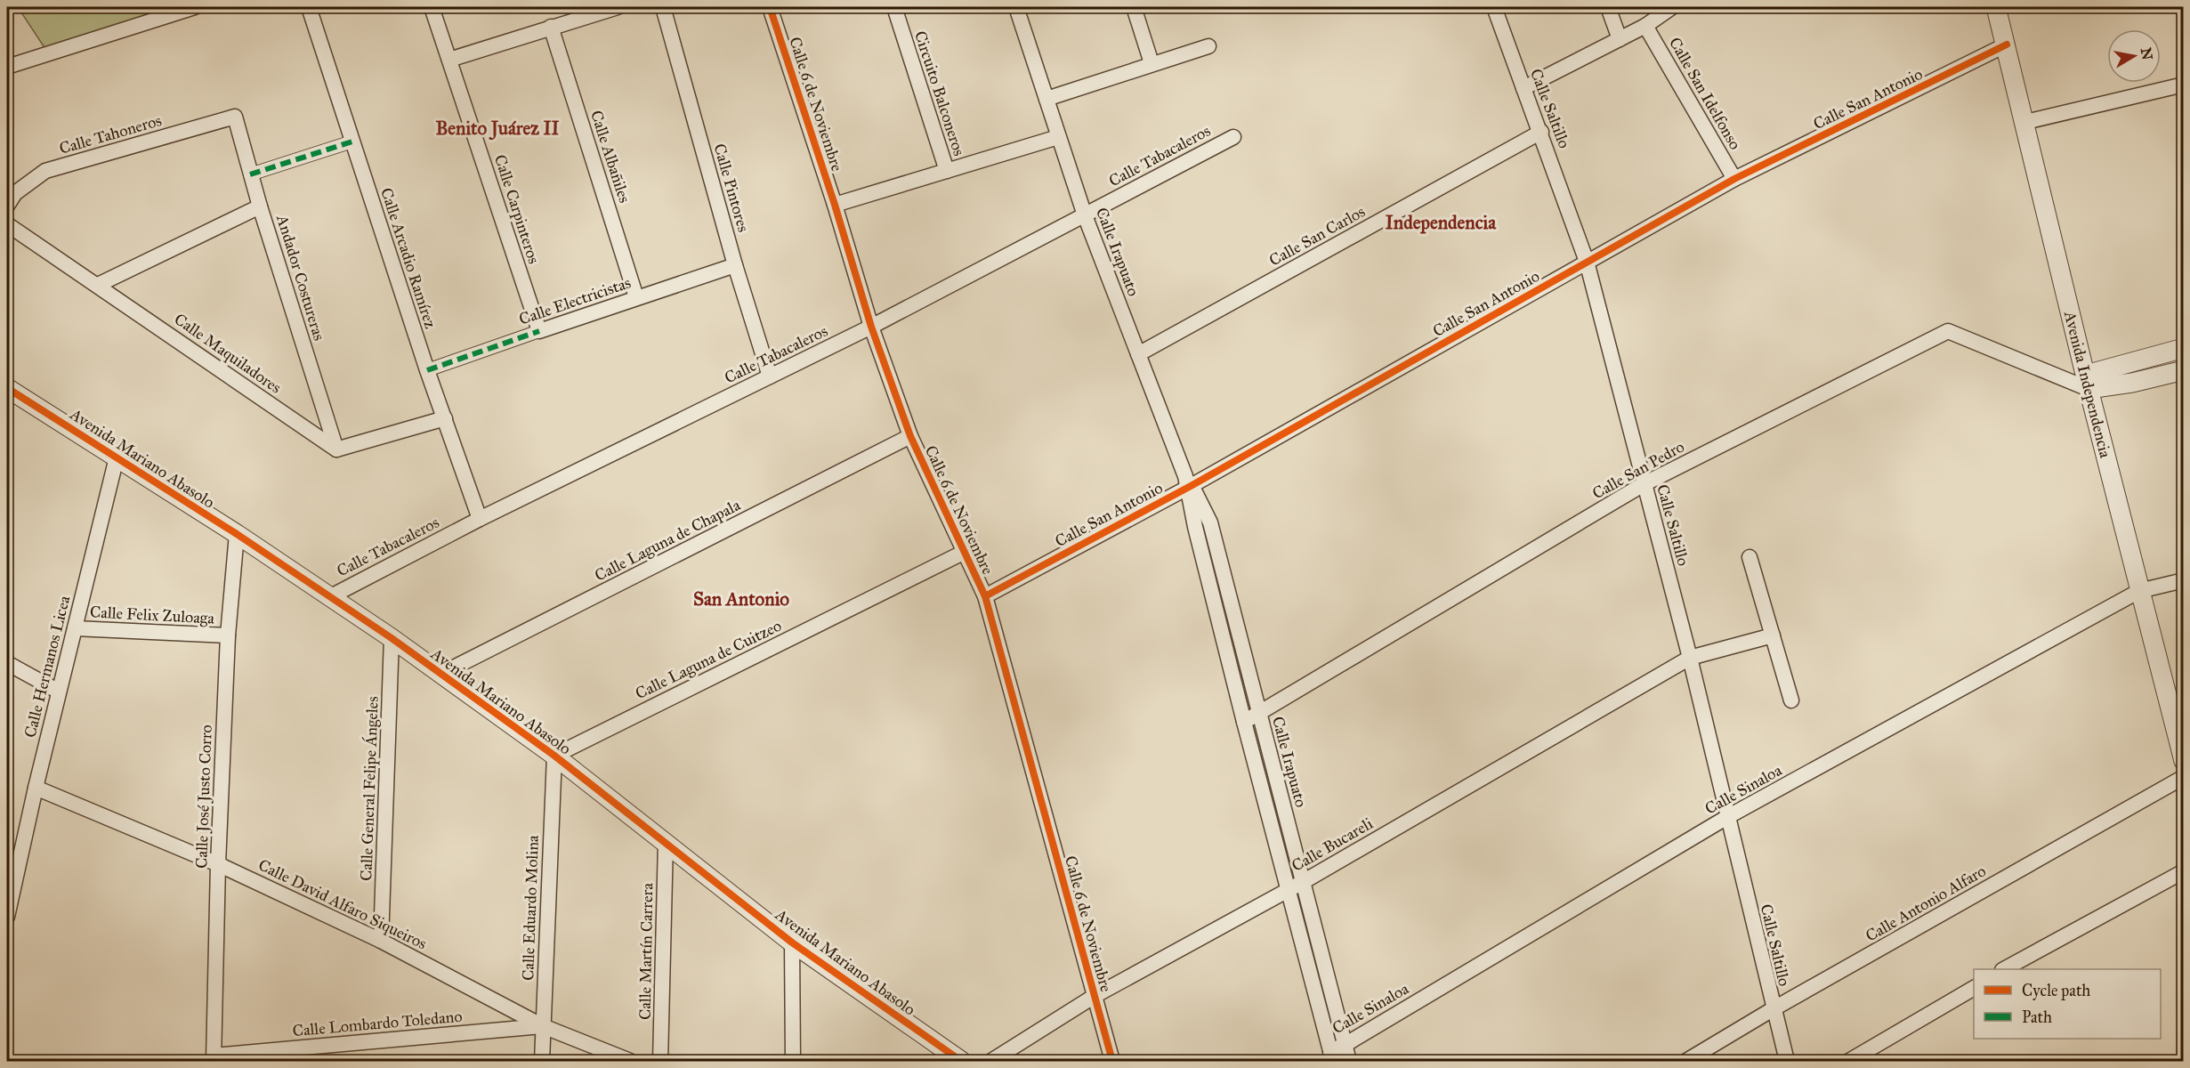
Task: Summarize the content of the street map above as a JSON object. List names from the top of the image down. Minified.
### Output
{"streets":{"street":["Circuito Balconeros","Calle San Idelfonso","Calle San Antonio","Calle 6 de Noviembre","Calle Saltillo","Calle Tahoneros","Calle Tabacaleros","Calle Albañiles","Calle Pintores","Calle Carpinteros","Calle San Carlos","Calle Irapuato","Calle Arcadio Ramírez","Andador Costureras","Calle Electricistas","Calle Maquiladores","Avenida Independencia","Avenida Mariano Abasolo","Calle San Pedro","Calle Laguna de Chapala","Calle Felix Zuloaga","Calle Laguna de Cuitzeo","Calle Hermanos Licea","Calle General Felipe Ángeles","Calle Sinaloa","Calle José Justo Corro","Calle Bucareli","Calle Antonio Alfaro","Calle David Alfaro Siqueiros","Calle Eduardo Molina","Calle Martín Carrera","Calle Lombardo Toledano"]},"crossings":[["Circuito Balconeros","Calle Irapuato"],["Calle San Idelfonso","Calle San Antonio"],["Calle San Antonio","Calle 6 de Noviembre"],["Calle San Antonio","Calle Saltillo"],["Calle San Antonio","Calle Irapuato"],["Calle San Antonio","Avenida Independencia"],["Calle 6 de Noviembre","Calle Tabacaleros"],["Calle 6 de Noviembre","Calle Laguna de Chapala"],["Calle 6 de Noviembre","Calle Laguna de Cuitzeo"],["Calle 6 de Noviembre","Calle Bucareli"],["Calle Saltillo","Calle San Carlos"],["Calle Saltillo","Calle San Pedro"],["Calle Saltillo","Calle Sinaloa"],["Calle Saltillo","Calle Bucareli"],["Calle Saltillo","Calle Antonio Alfaro"],["Calle Tahoneros","Andador Costureras"],["Calle Tabacaleros","Calle Pintores"],["Calle Tabacaleros","Calle Irapuato"],["Calle Tabacaleros","Calle Arcadio Ramírez"],["Calle Tabacaleros","Avenida Mariano Abasolo"],["Calle Albañiles","Calle Electricistas"],["Calle Pintores","Calle Electricistas"],["Calle Carpinteros","Calle Electricistas"],["Calle San Carlos","Calle Irapuato"],["Calle Irapuato","Calle San Pedro"],["Calle Irapuato","Calle Sinaloa"],["Calle Irapuato","Calle Bucareli"],["Calle Arcadio Ramírez","Calle Electricistas"],["Andador Costureras","Calle Maquiladores"],["Avenida Independencia","Calle San Pedro"],["Avenida Independencia","Calle Sinaloa"],["Avenida Mariano Abasolo","Calle Laguna de Chapala"],["Avenida Mariano Abasolo","Calle Laguna de Cuitzeo"],["Avenida Mariano Abasolo","Calle Hermanos Licea"],["Avenida Mariano Abasolo","Calle General Felipe Ángeles"],["Avenida Mariano Abasolo","Calle José Justo Corro"],["Avenida Mariano Abasolo","Calle Eduardo Molina"],["Avenida Mariano Abasolo","Calle Martín Carrera"],["Calle Felix Zuloaga","Calle Hermanos Licea"],["Calle Felix Zuloaga","Calle José Justo Corro"],["Calle Laguna de Cuitzeo","Calle Eduardo Molina"],["Calle Hermanos Licea","Calle David Alfaro Siqueiros"],["Calle General Felipe Ángeles","Calle David Alfaro Siqueiros"],["Calle José Justo Corro","Calle David Alfaro Siqueiros"],["Calle José Justo Corro","Calle Lombardo Toledano"],["Calle David Alfaro Siqueiros","Calle Eduardo Molina"],["Calle David Alfaro Siqueiros","Calle Lombardo Toledano"],["Calle Eduardo Molina","Calle Lombardo Toledano"]],"districts":["Benito Juárez II","Independencia","San Antonio"],"legend":["Cycle path","Path"],"north":"right"}
